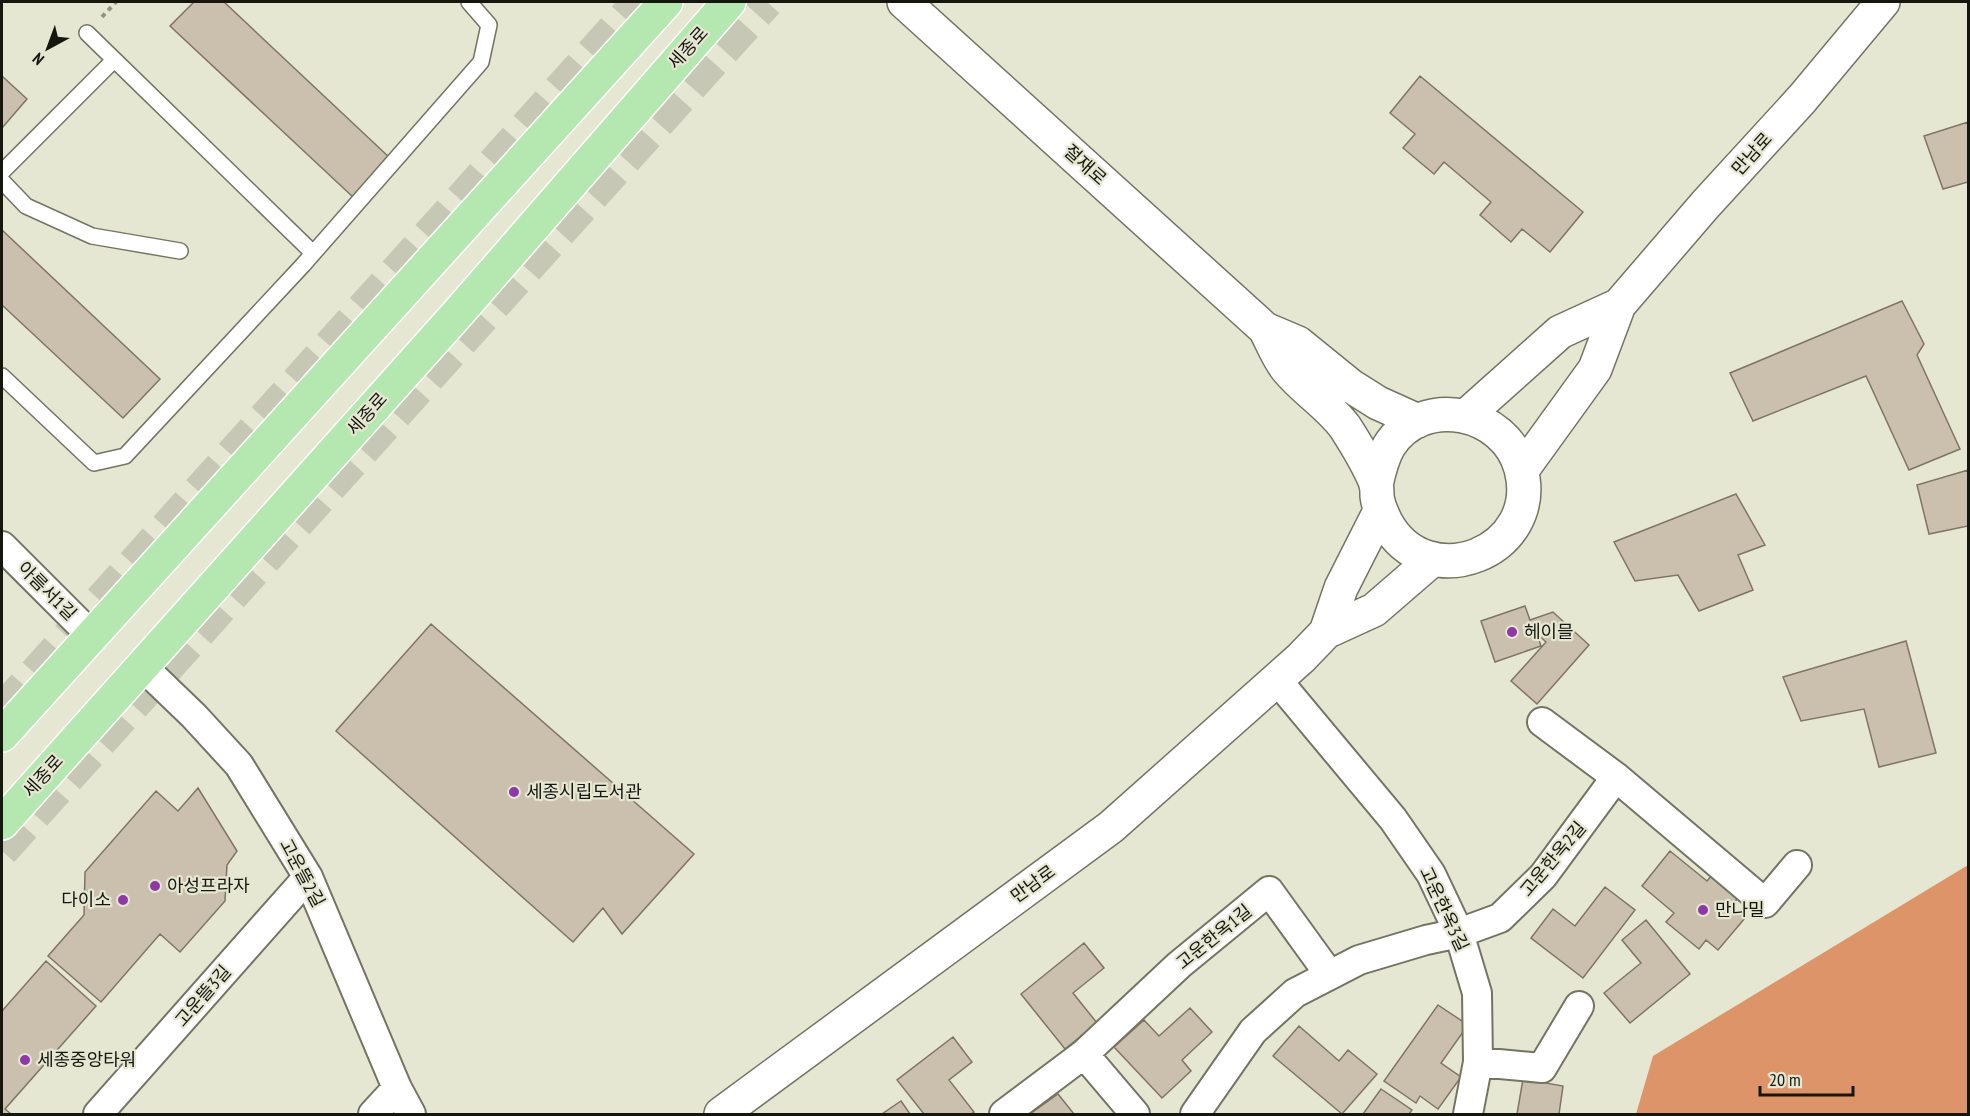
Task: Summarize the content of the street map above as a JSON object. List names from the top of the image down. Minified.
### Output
{"streets":{"main road":["세종로"],"street":["만남로","절재로","아름서1길","고운한옥2길","고운뜰2길","고운한옥3길","고운한옥1길","고운뜰3길"]},"crossings":[["세종로","고운뜰2길"],["만남로","고운한옥3길"],["고운한옥2길","고운한옥3길"],["고운한옥2길","고운한옥1길"],["고운뜰2길","고운뜰3길"]],"places":["헤이믈","세종시립도서관","아성프라자","다이소","만나밀","세종중앙타워"],"scale_bar":"20 m","north":"bottom left"}
